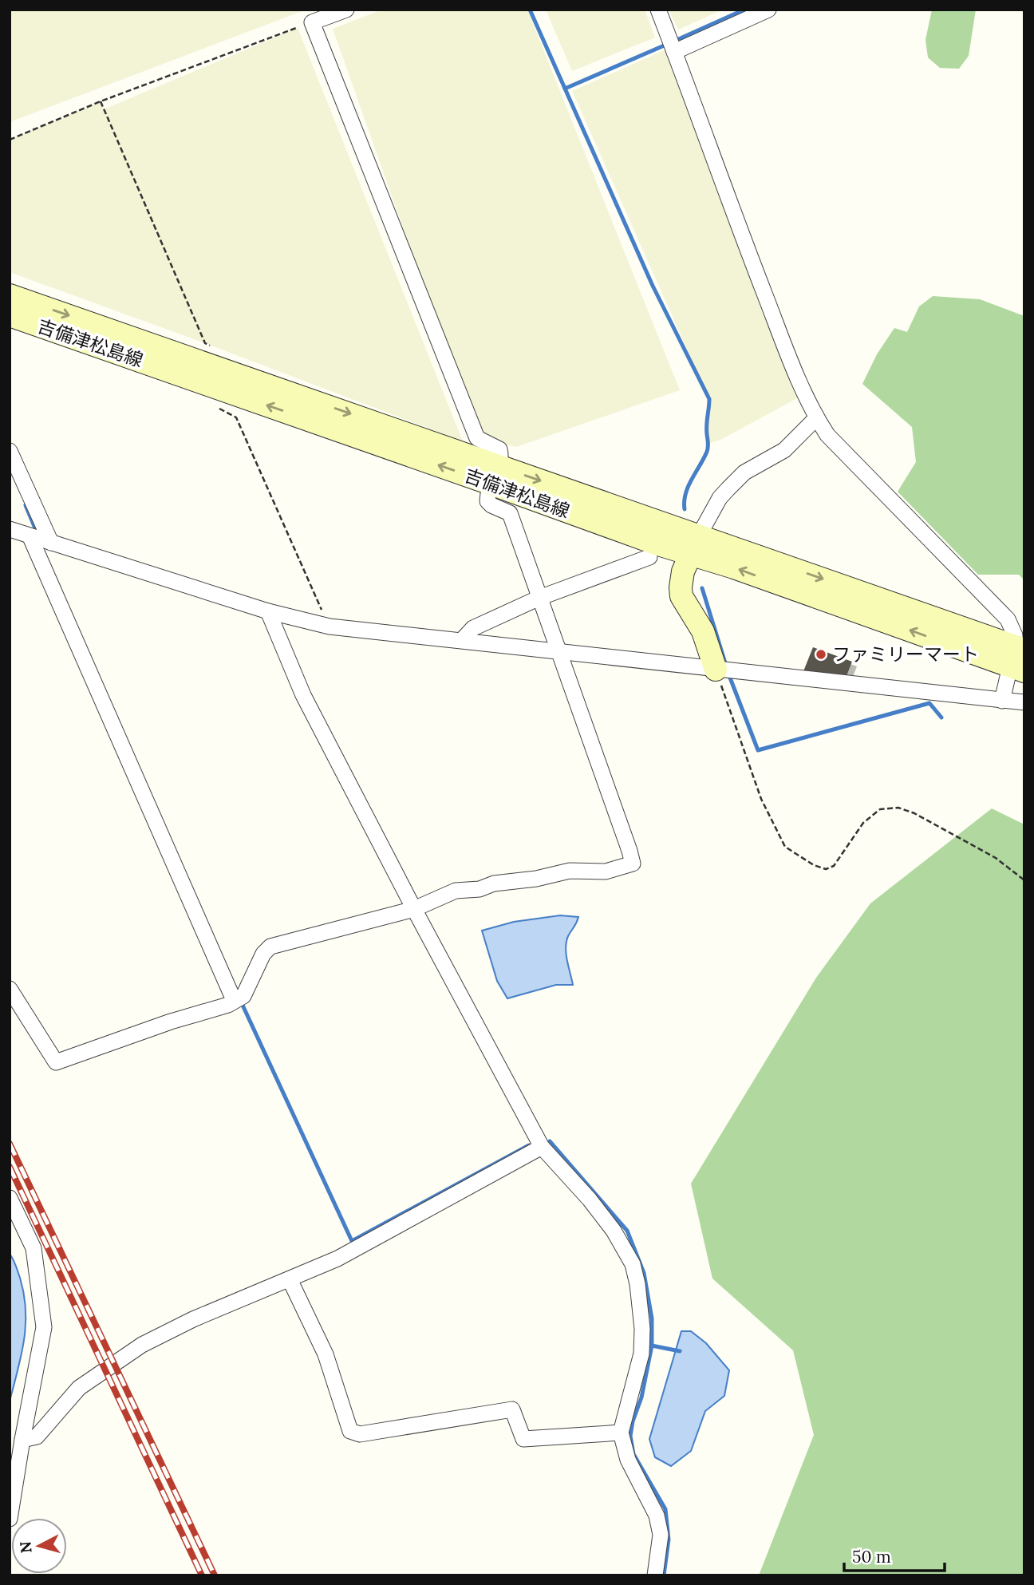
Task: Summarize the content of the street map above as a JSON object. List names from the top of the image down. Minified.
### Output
{"streets":{"main road":["吉備津松島線"]},"places":["ファミリーマート"],"scale_bar":"50 m","north":"left"}
